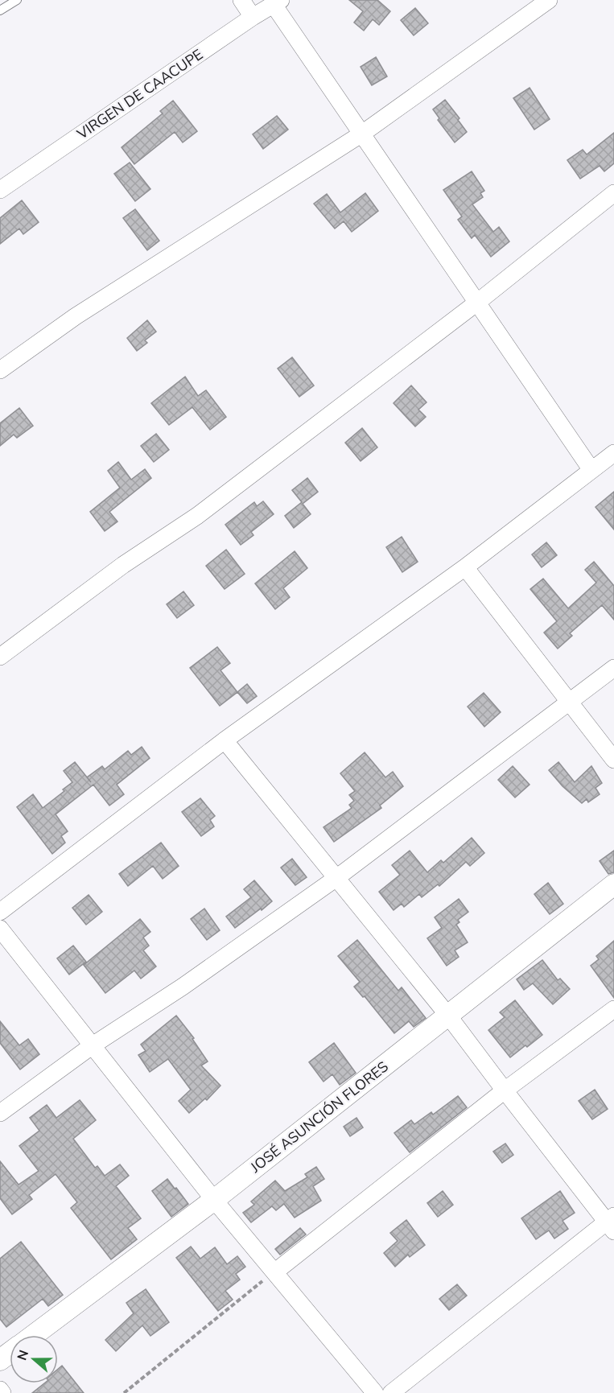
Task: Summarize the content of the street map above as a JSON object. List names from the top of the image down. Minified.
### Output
{"streets":{"street":["VIRGEN DE CAACUPE","JOSÉ ASUNCIÓN FLORES"]},"north":"left"}
